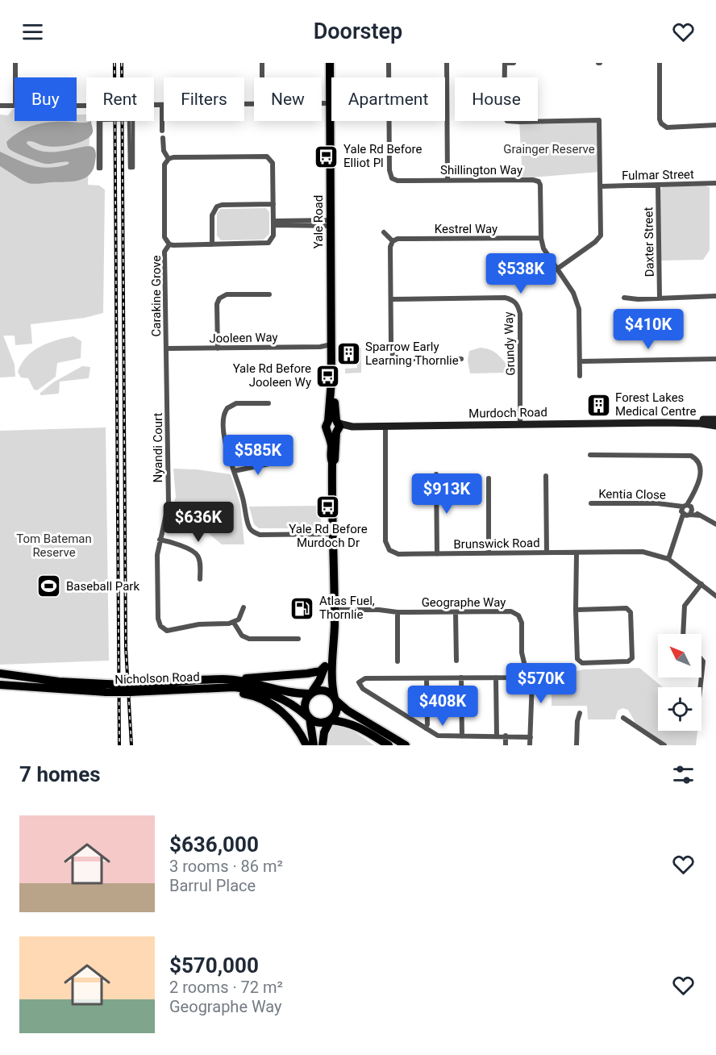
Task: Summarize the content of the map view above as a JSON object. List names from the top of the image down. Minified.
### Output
{"streets":{"main road":["Yale Road","Murdoch Road","Nicholson Road"],"street":["Shillington Way","Fulmar Street","Kestrel Way","Daxter Street","Carakine Grove","Jooleen Way","Grundy Way","Nyandi Court","Kentia Close","Brunswick Road","Geographe Way"]},"crossings":[["Shillington Way","Kestrel Way"],["Fulmar Street","Daxter Street"],["Yale Road","Jooleen Way"],["Yale Road","Murdoch Road"],["Yale Road","Geographe Way"],["Yale Road","Nicholson Road"],["Carakine Grove","Jooleen Way"],["Carakine Grove","Nyandi Court"],["Jooleen Way","Nyandi Court"],["Grundy Way","Murdoch Road"],["Murdoch Road","Brunswick Road"]],"parks":["Grainger Reserve","Tom Bateman Reserve"],"places":{"bus stop":["Yale Rd Before Elliot Pl","Yale Rd Before Jooleen Wy","Yale Rd Before Murdoch Dr"],"building":["Sparrow Early Learning Thornlie","Forest Lakes Medical Centre"],"sports":["Baseball Park"],"fuel station":["Atlas Fuel, Thornlie"]},"north":"top left","page":{"header":"Doorstep","chip":["Buy","Rent","Filters","New","Apartment","House"],"price":["$538K","$410K","$585K","$913K","$636K","$570K","$408K"],"heading":"7 homes","list":[{"name":"$636,000","note":"3 rooms · 86 m² · Barrul Place"},{"name":"$570,000","note":"2 rooms · 72 m² · Geographe Way"}]}}
